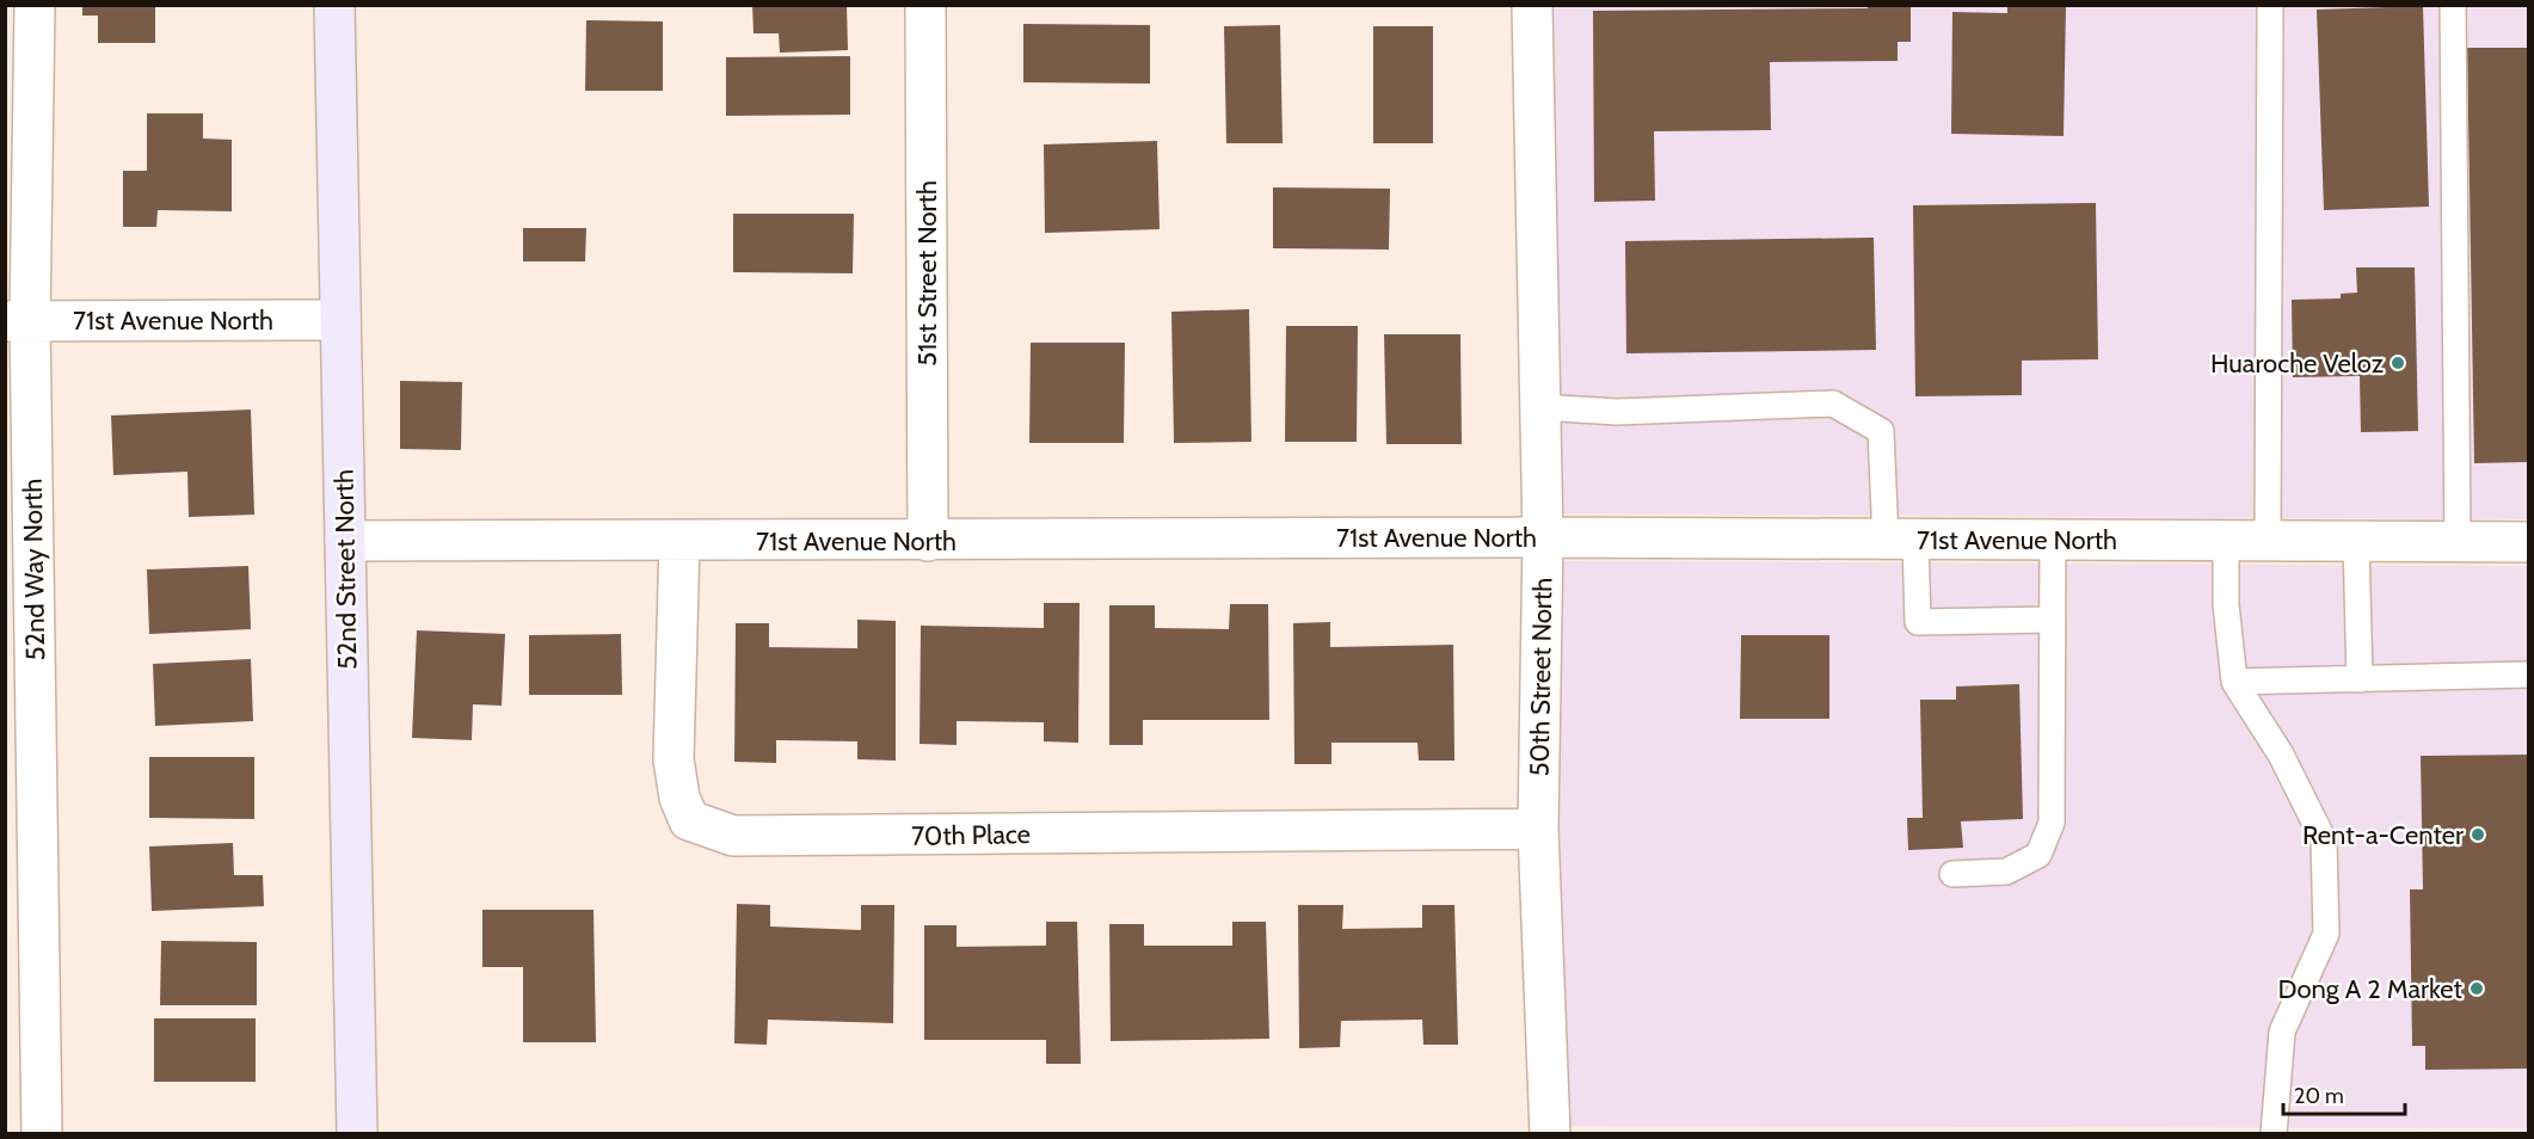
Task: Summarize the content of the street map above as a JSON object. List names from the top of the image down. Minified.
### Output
{"streets":{"street":["51st Street North","71st Avenue North","52nd Way North","52nd Street North","50th Street North","70th Place"]},"crossings":[["51st Street North","71st Avenue North"],["71st Avenue North","52nd Way North"],["71st Avenue North","52nd Street North"],["71st Avenue North","50th Street North"],["71st Avenue North","70th Place"],["50th Street North","70th Place"]],"places":["Huaroche Veloz","Rent-a-Center","Dong A 2 Market"],"scale_bar":"20 m"}
